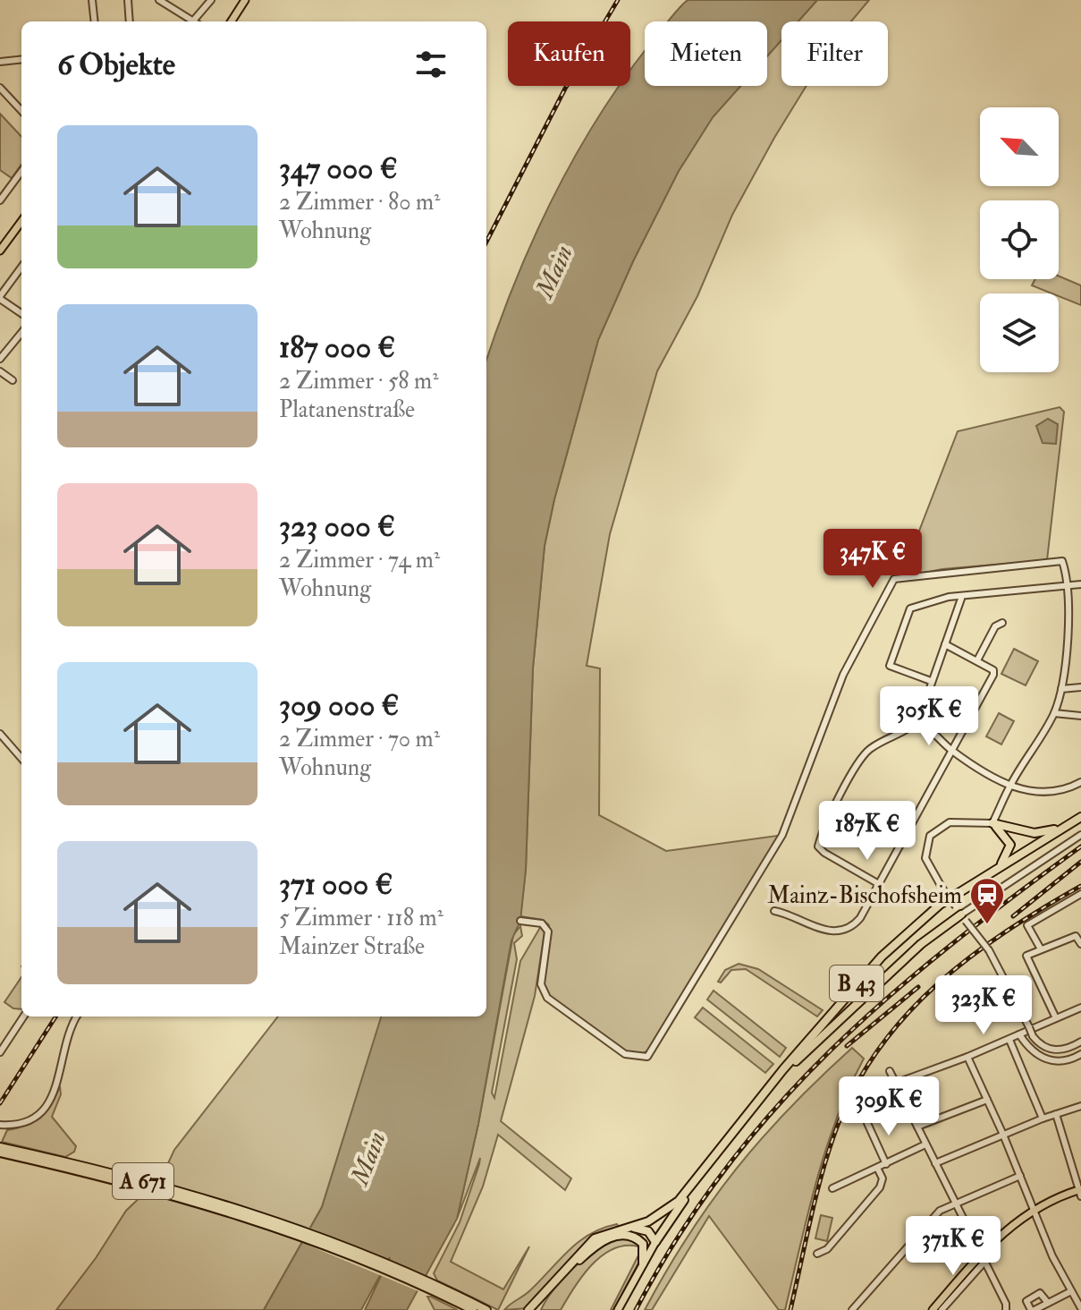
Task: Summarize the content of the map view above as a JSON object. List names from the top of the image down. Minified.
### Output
{"streets":{"highway":["B 43","A 671"]},"water":["Main"],"places":{"station":["Mainz-Bischofsheim"]},"north":"top left","page":{"chip":["Kaufen","Mieten","Filter"],"heading":"6 Objekte","list":[{"name":"347 000 €","note":"2 Zimmer · 80 m² · Wohnung"},{"name":"187 000 €","note":"2 Zimmer · 58 m² · Platanenstraße"},{"name":"323 000 €","note":"2 Zimmer · 74 m² · Wohnung"},{"name":"309 000 €","note":"2 Zimmer · 70 m² · Wohnung"},{"name":"371 000 €","note":"5 Zimmer · 118 m² · Mainzer Straße"}],"price":["347K €","305K €","187K €","323K €","309K €","371K €"]}}
